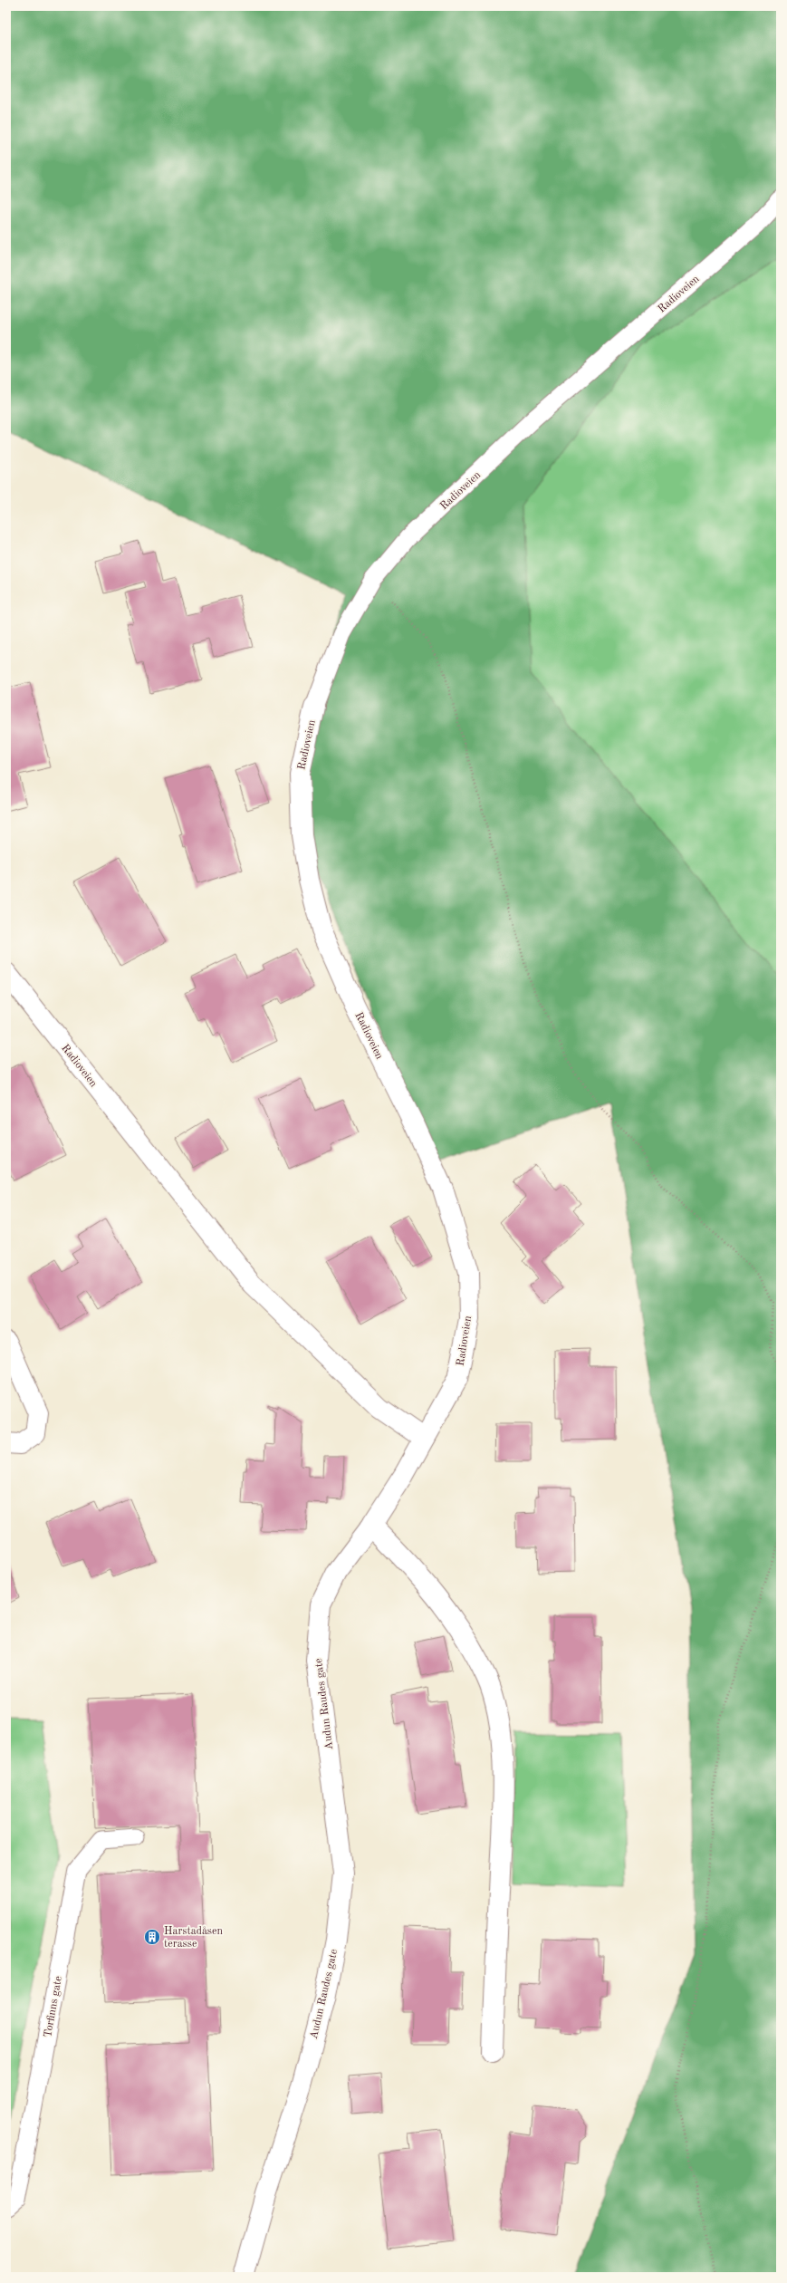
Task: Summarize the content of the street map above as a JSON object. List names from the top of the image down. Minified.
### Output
{"streets":{"street":["Radioveien","Audun Raudes gate"],"lane":["Torfinns gate"]},"crossings":[["Radioveien","Audun Raudes gate"]],"places":{"building":["Harstadåsen terasse"]}}
